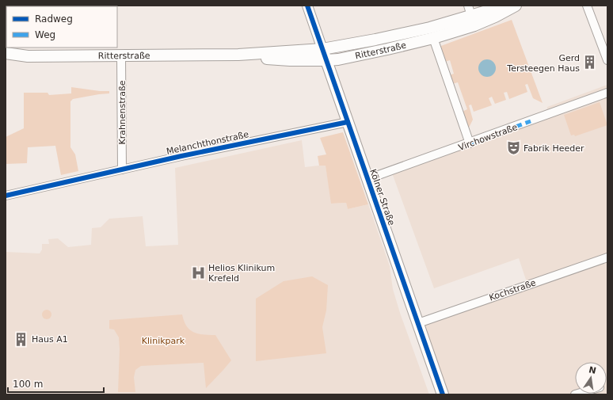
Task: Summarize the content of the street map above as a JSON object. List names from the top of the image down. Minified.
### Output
{"streets":{"main road":["Ritterstraße","Kölner Straße"],"street":["Krahnenstraße","Virchowstraße","Melanchthonstraße","Kochstraße"]},"crossings":[["Ritterstraße","Krahnenstraße"],["Ritterstraße","Kölner Straße"],["Krahnenstraße","Melanchthonstraße"],["Virchowstraße","Kölner Straße"],["Melanchthonstraße","Kölner Straße"],["Kölner Straße","Kochstraße"]],"parks":["Klinikpark"],"places":{"building":["Gerd Tersteegen Haus","Haus A1"],"theatre":["Fabrik Heeder"],"hospital":["Helios Klinikum Krefeld"]},"legend":["Radweg","Weg"],"scale_bar":"100 m","north":"top"}
